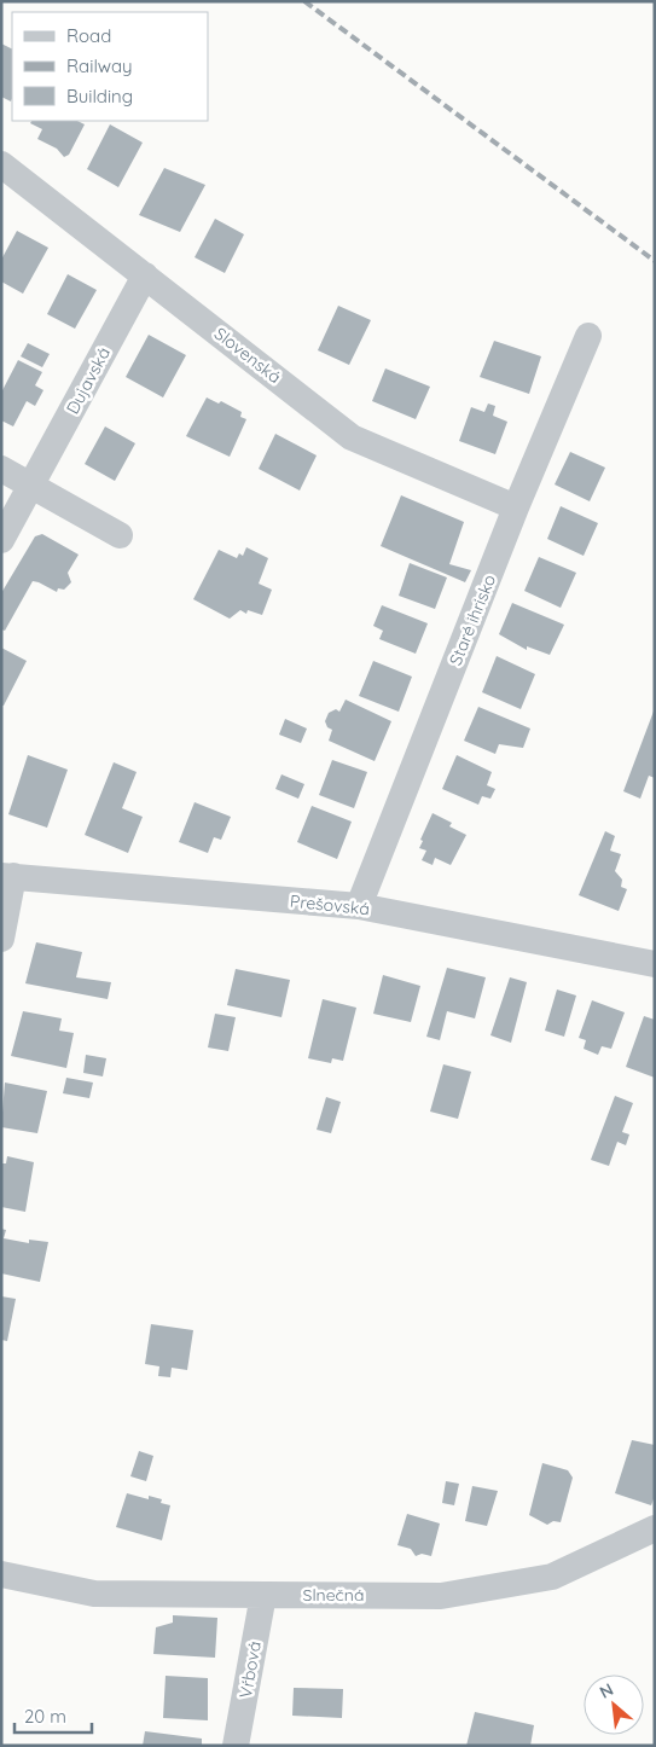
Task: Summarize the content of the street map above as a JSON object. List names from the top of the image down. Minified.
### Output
{"streets":{"street":["Slovenská","Dujavská","Staré ihrisko","Prešovská","Slnečná","Vŕbová"]},"crossings":[["Slovenská","Dujavská"],["Slovenská","Staré ihrisko"],["Staré ihrisko","Prešovská"],["Slnečná","Vŕbová"]],"legend":["Road","Railway","Building"],"scale_bar":"20 m","north":"top left"}
